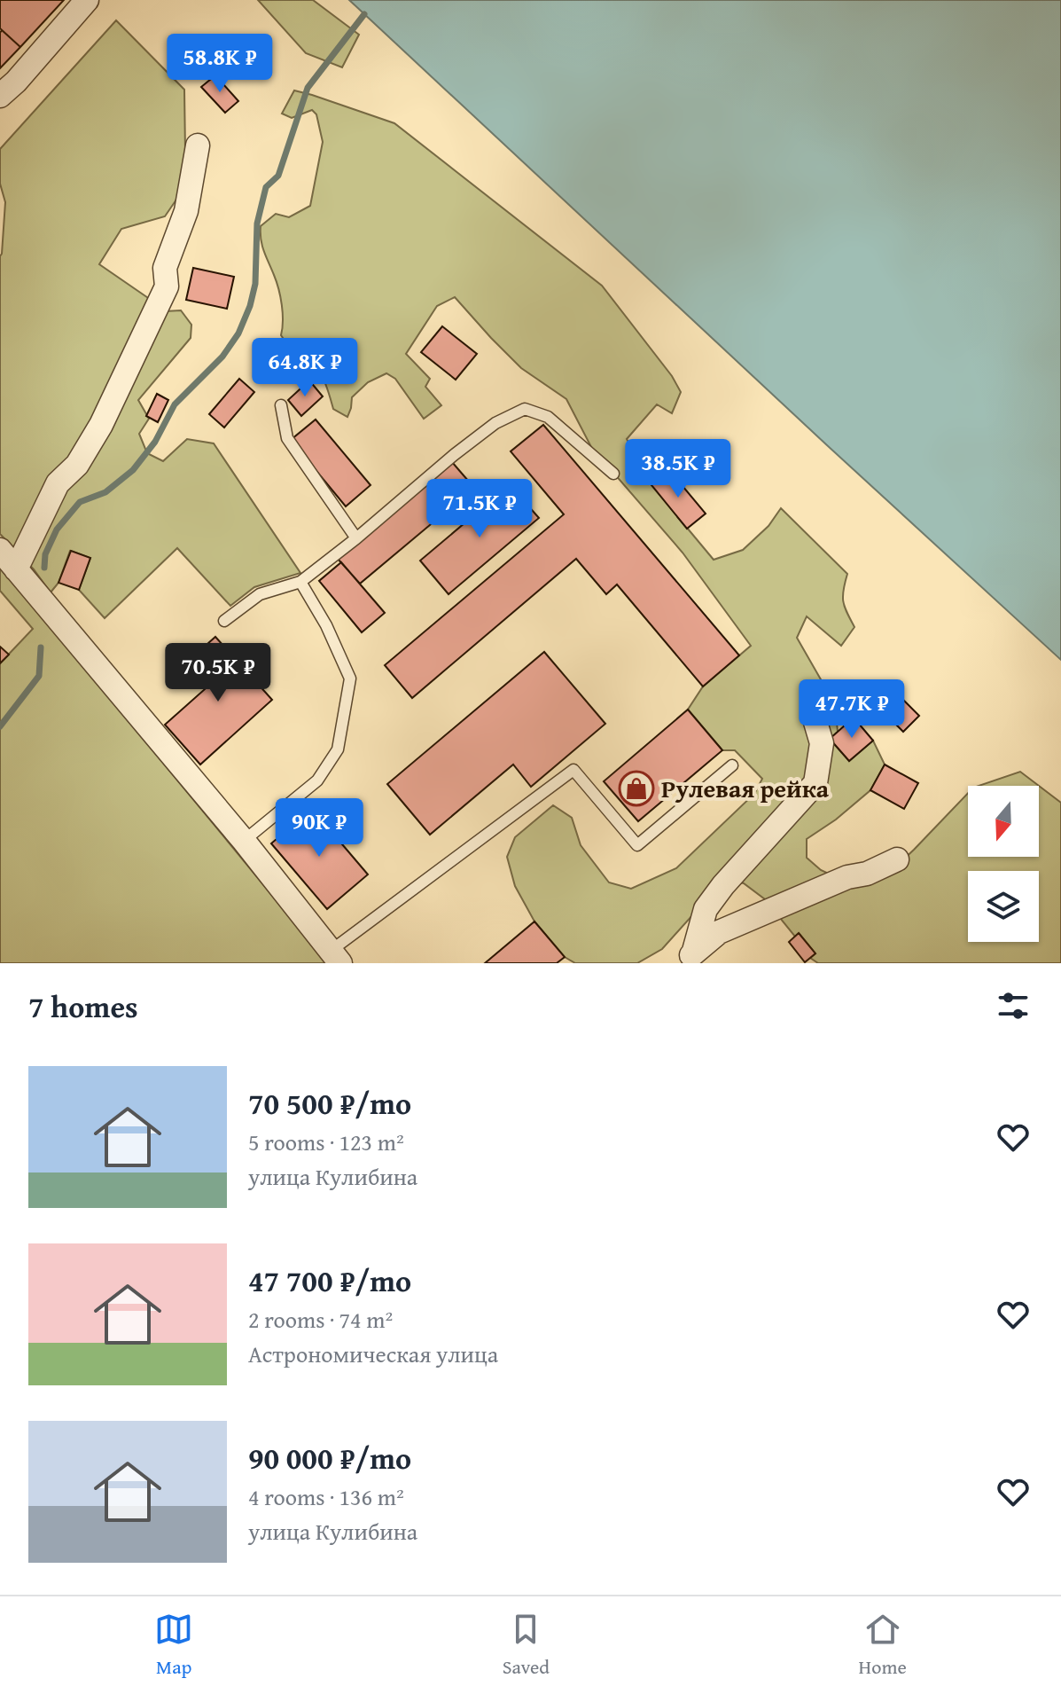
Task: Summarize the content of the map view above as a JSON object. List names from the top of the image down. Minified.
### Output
{"places":{"shop":["Рулевая рейка"]},"north":"bottom","page":{"price":["58.8K ₽","64.8K ₽","38.5K ₽","71.5K ₽","70.5K ₽","47.7K ₽","90K ₽"],"heading":"7 homes","list":[{"name":"70 500 ₽/mo","note":"5 rooms · 123 m² · улица Кулибина"},{"name":"47 700 ₽/mo","note":"2 rooms · 74 m² · Астрономическая улица"},{"name":"90 000 ₽/mo","note":"4 rooms · 136 m² · улица Кулибина"}],"tabs":["Map","Saved","Home"]}}
